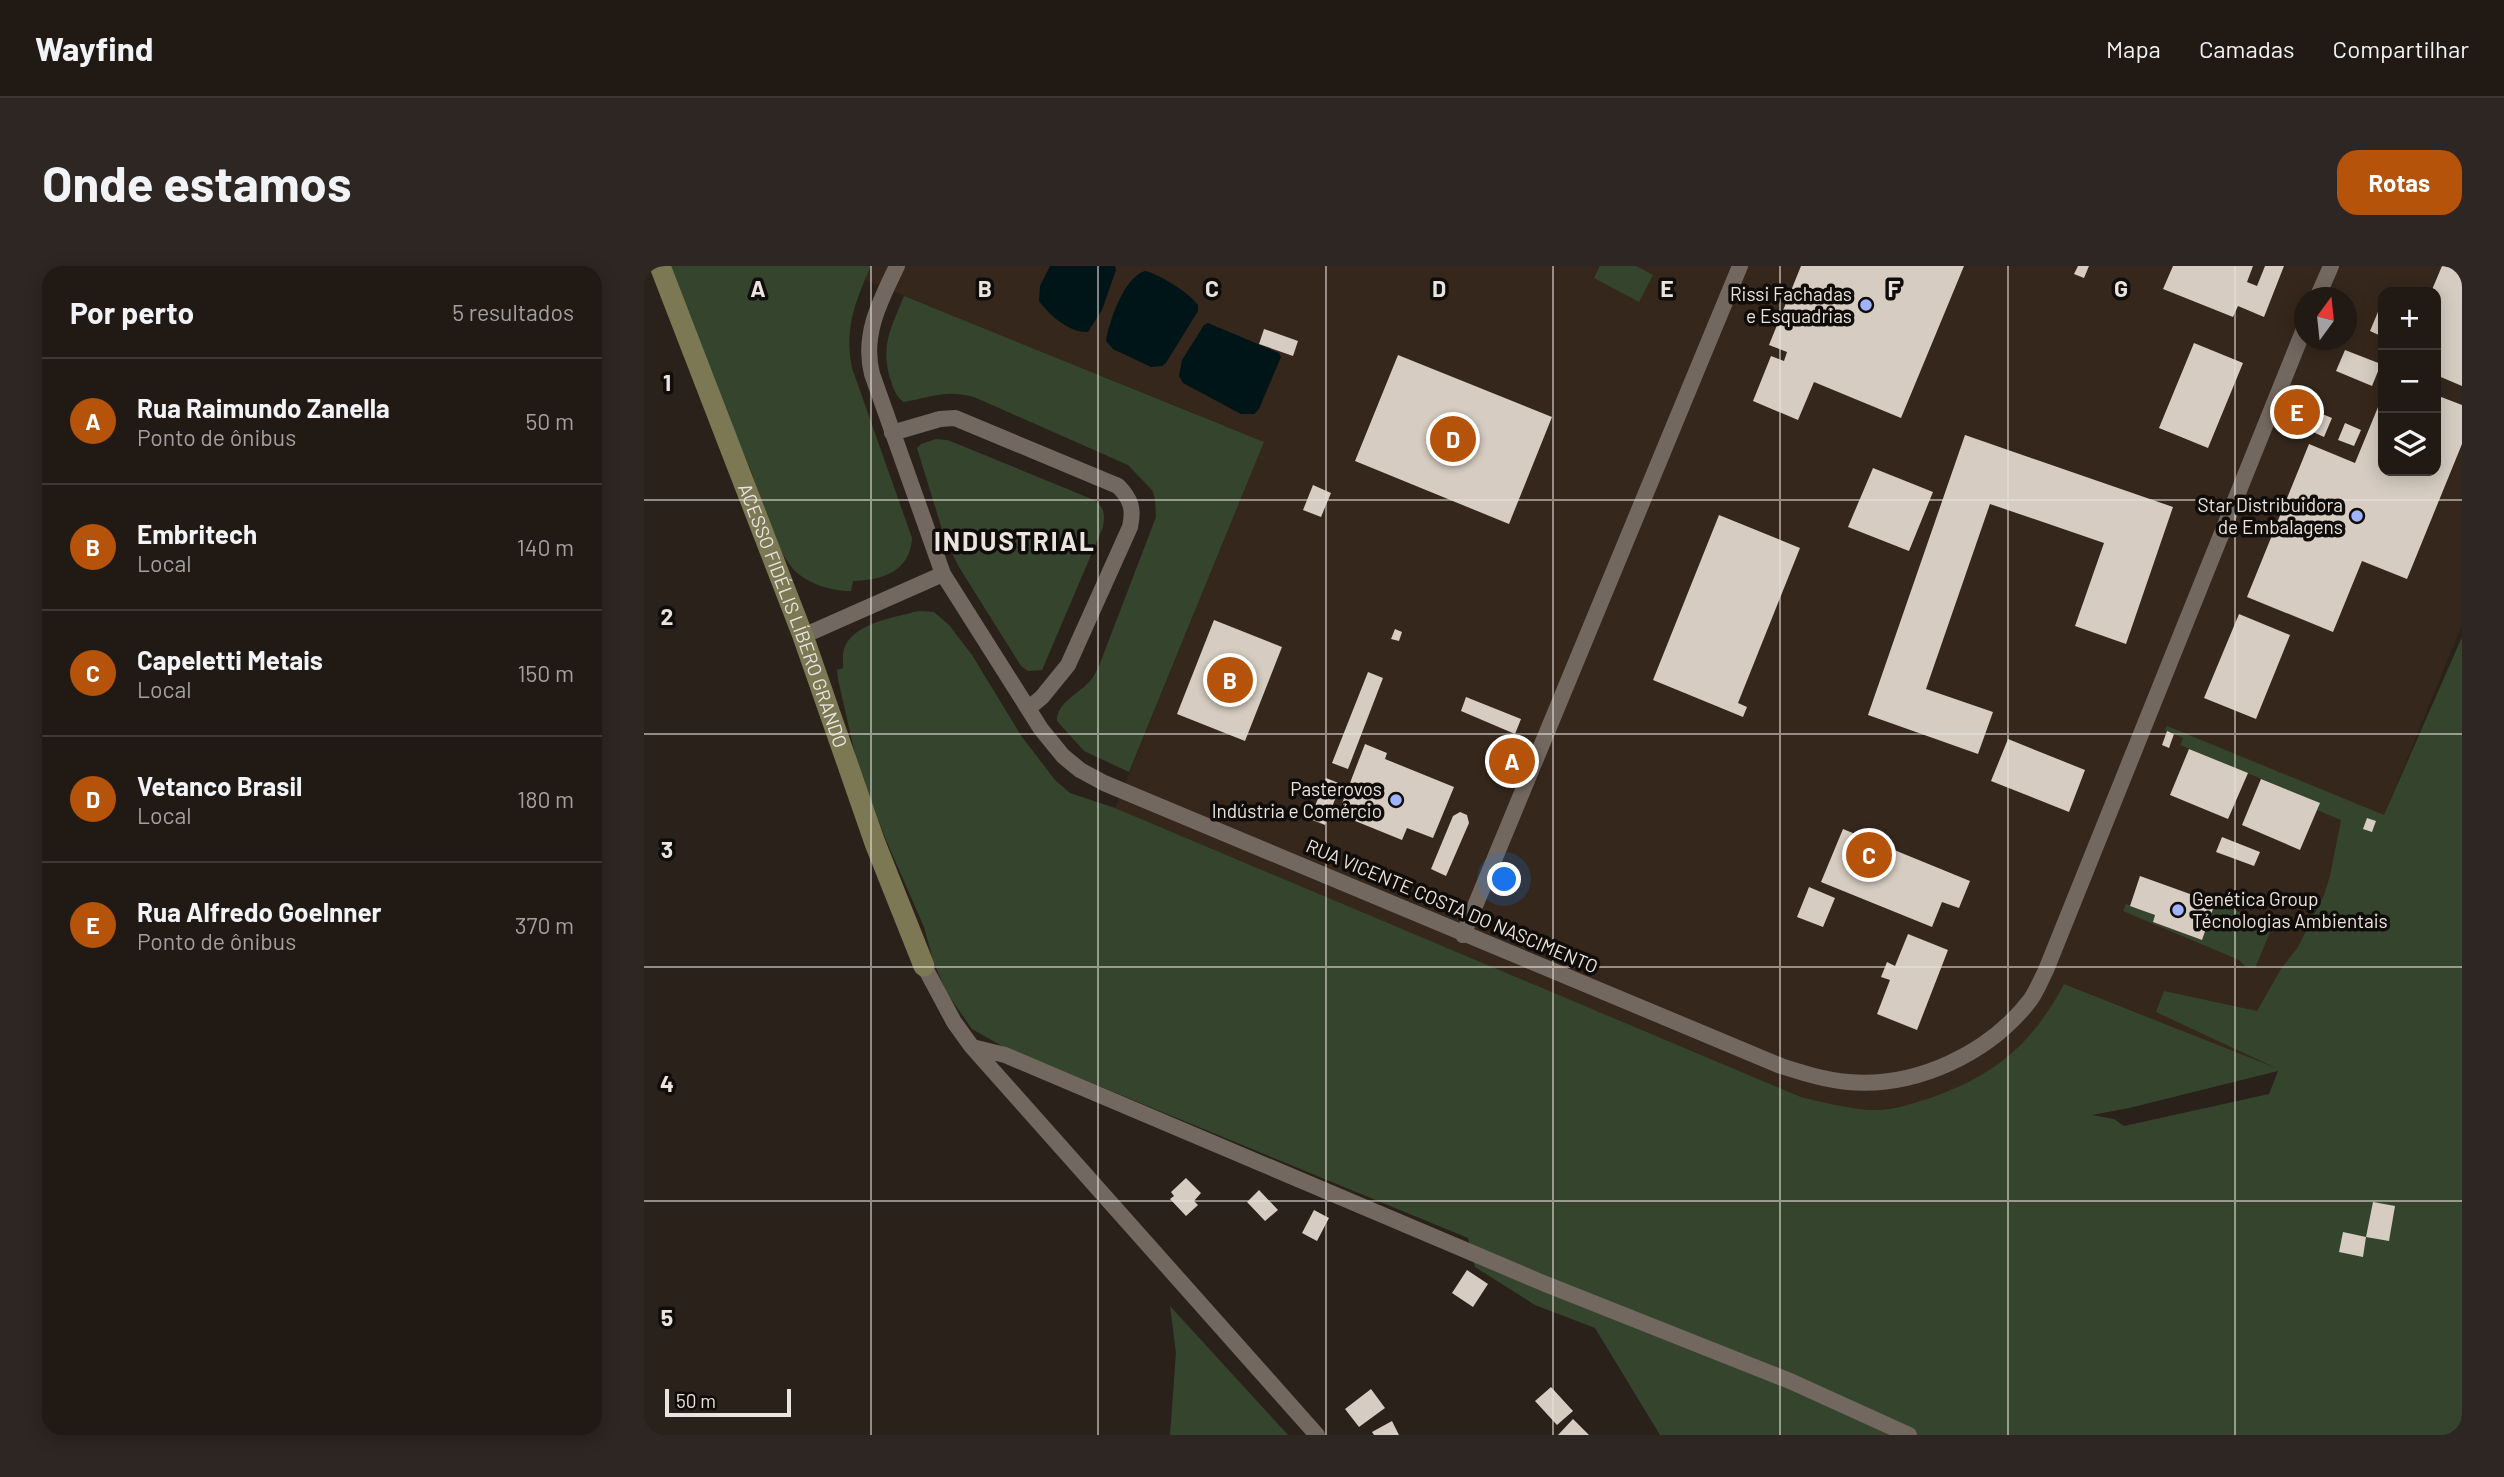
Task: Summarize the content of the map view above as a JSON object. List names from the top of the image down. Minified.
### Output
{"streets":{"street":["ACESSO FIDÉLIS LÍBERO GRANDO","RUA VICENTE COSTA DO NASCIMENTO"]},"districts":["INDUSTRIAL"],"places":["Rissi Fachadas e Esquadrias","Star Distribuidora de Embalagens","Pasterovos Indústria e Comércio","Genética Group Técnologias Ambientais"],"scale_bar":"50 m","north":"top","page":{"header":"Wayfind","nav":["Mapa","Camadas","Compartilhar"],"buttons":"Rotas","title":"Onde estamos","heading":["Por perto","5 resultados"],"map_buttons":["+","−"],"list":[{"mark":"A","name":"Rua Raimundo Zanella","note":"Ponto de ônibus","value":"50 m"},{"mark":"B","name":"Embritech","note":"Local","value":"140 m"},{"mark":"C","name":"Capeletti Metais","note":"Local","value":"150 m"},{"mark":"D","name":"Vetanco Brasil","note":"Local","value":"180 m"},{"mark":"E","name":"Rua Alfredo Goelnner","note":"Ponto de ônibus","value":"370 m"}],"pins":["E","D","B","A","C"],"scale":"50 m"},"grid":{"columns":["A","B","C","D","E","F","G"],"rows":["1","2","3","4","5"]}}
